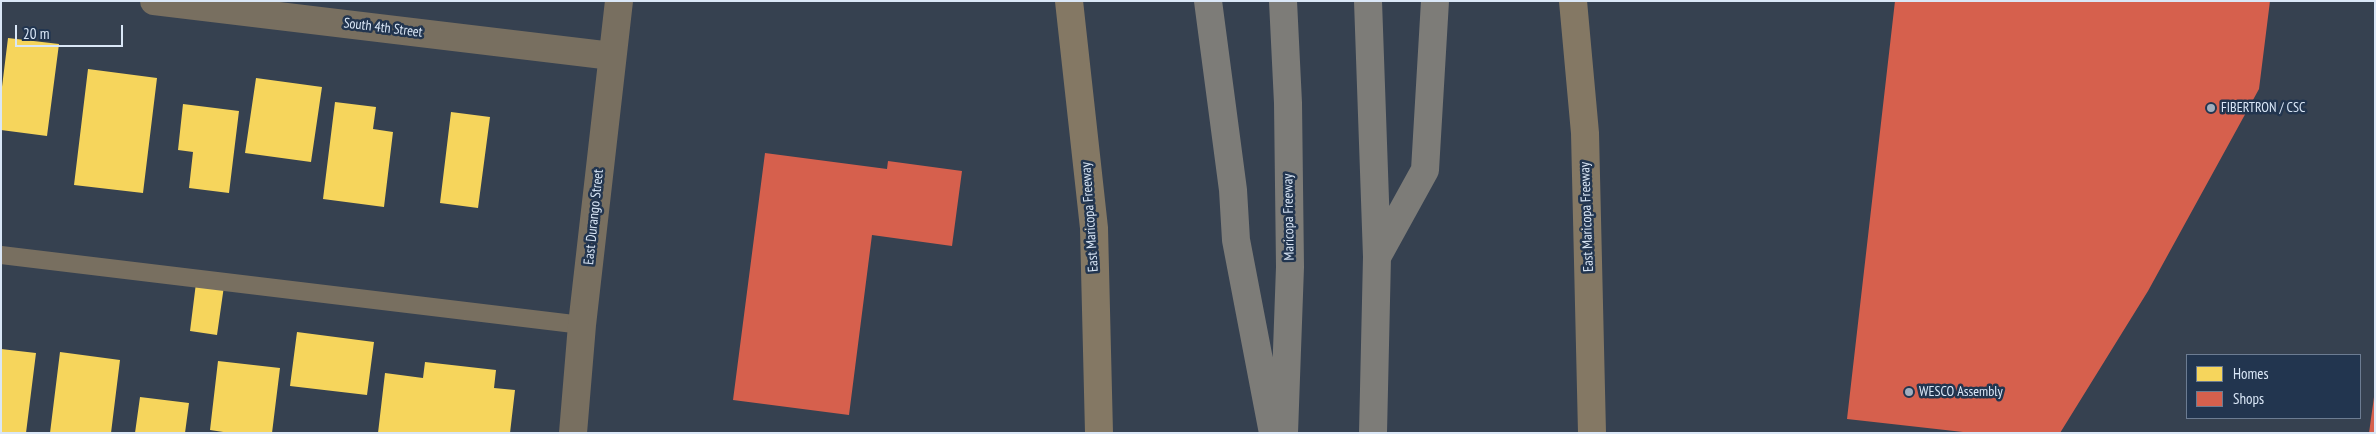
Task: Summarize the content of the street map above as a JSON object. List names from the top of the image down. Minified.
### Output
{"streets":{"highway":["Maricopa Freeway"],"main road":["East Maricopa Freeway"],"street":["South 4th Street","East Durango Street"]},"crossings":[["South 4th Street","East Durango Street"]],"places":["FIBERTRON / CSC","WESCO Assembly"],"legend":["Homes","Shops"],"scale_bar":"20 m"}
